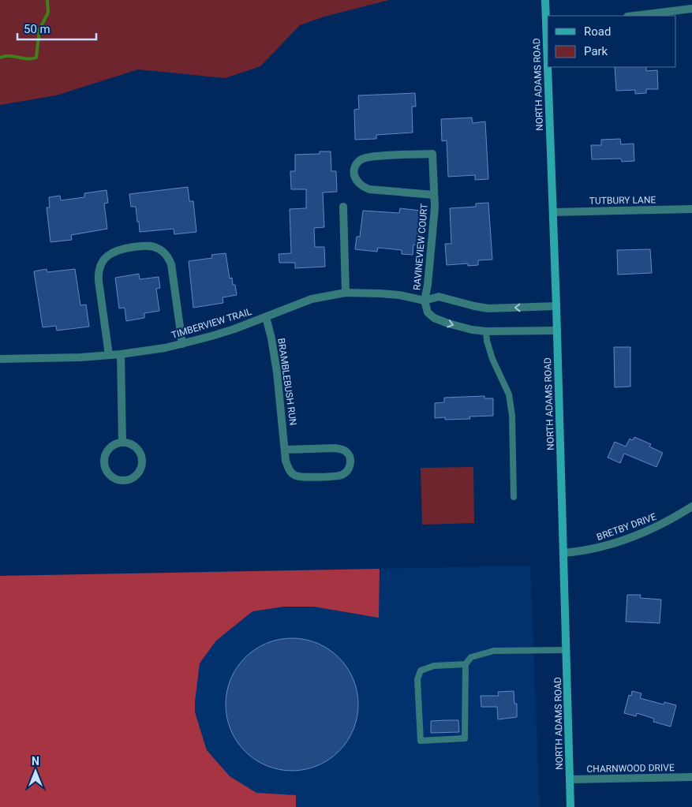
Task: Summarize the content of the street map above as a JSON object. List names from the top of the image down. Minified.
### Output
{"streets":{"street":["NORTH ADAMS ROAD","TUTBURY LANE","RAVINEVIEW COURT","TIMBERVIEW TRAIL","BRAMBLEBUSH RUN","BRETBY DRIVE","CHARNWOOD DRIVE"]},"crossings":[["NORTH ADAMS ROAD","TUTBURY LANE"],["NORTH ADAMS ROAD","TIMBERVIEW TRAIL"],["NORTH ADAMS ROAD","BRETBY DRIVE"],["NORTH ADAMS ROAD","CHARNWOOD DRIVE"],["RAVINEVIEW COURT","TIMBERVIEW TRAIL"],["TIMBERVIEW TRAIL","BRAMBLEBUSH RUN"]],"legend":["Road","Park"],"scale_bar":"50 m","north":"top"}
